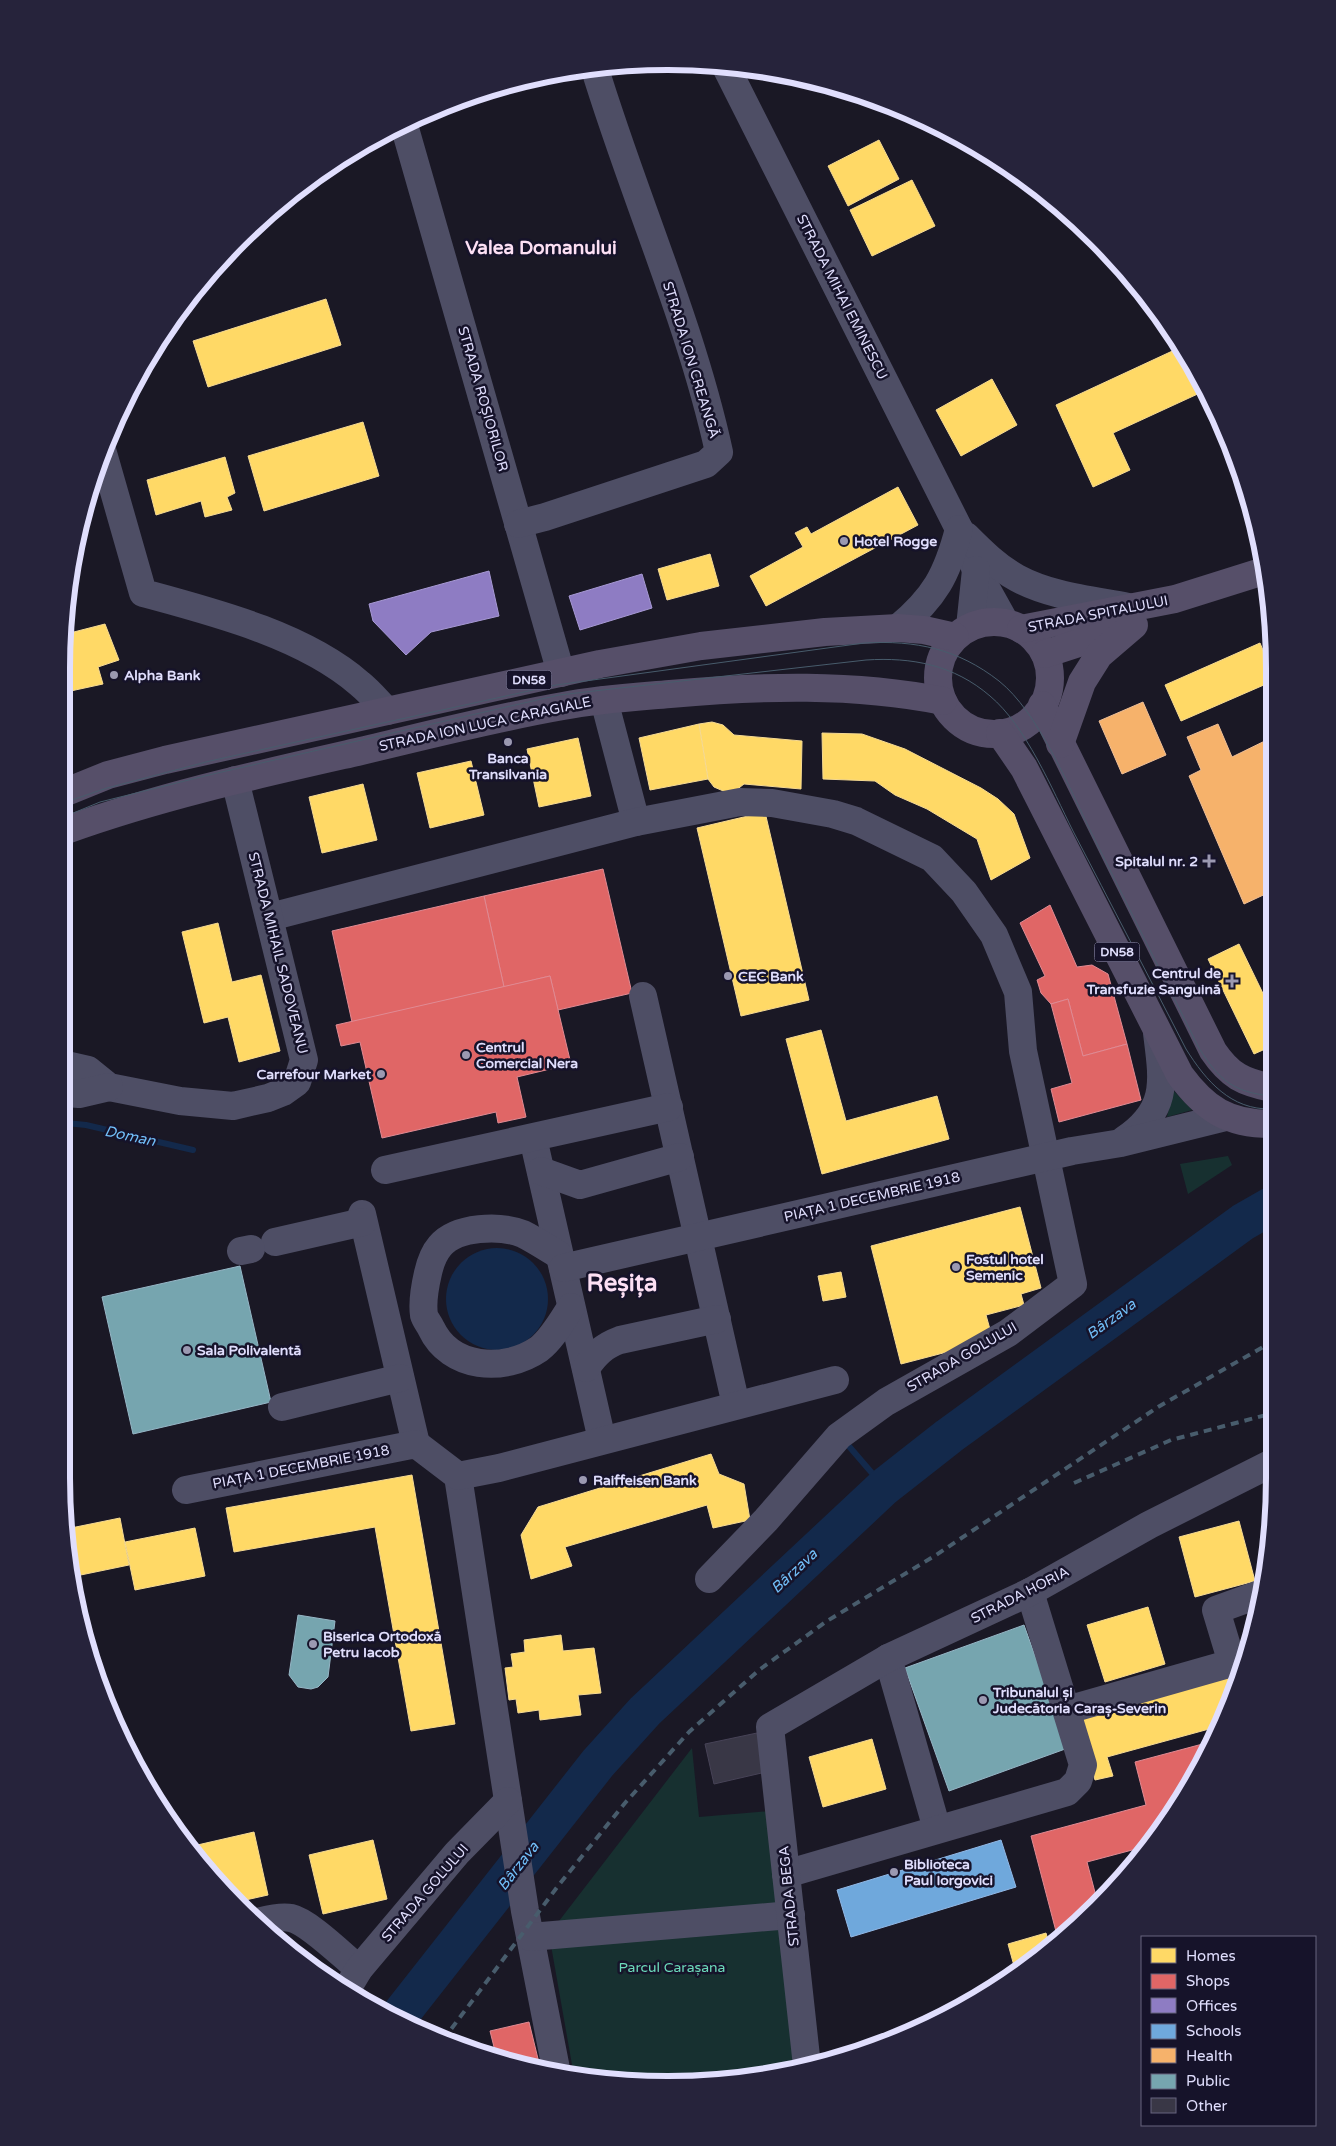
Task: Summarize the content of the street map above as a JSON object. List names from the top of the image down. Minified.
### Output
{"streets":{"main road":["STRADA SPITALULUI","DN58","STRADA ION LUCA CARAGIALE"],"street":["STRADA MIHAI EMINESCU","STRADA ION CREANGĂ","STRADA ROȘIORILOR","STRADA MIHAIL SADOVEANU","PIAȚA 1 DECEMBRIE 1918","STRADA GOLULUI","STRADA HORIA","STRADA BEGA"]},"crossings":[["STRADA MIHAI EMINESCU","STRADA SPITALULUI"],["STRADA MIHAI EMINESCU","DN58"],["STRADA MIHAI EMINESCU","STRADA ION LUCA CARAGIALE"],["STRADA ION CREANGĂ","STRADA ROȘIORILOR"],["STRADA ROȘIORILOR","DN58"],["STRADA SPITALULUI","DN58"],["STRADA SPITALULUI","STRADA ION LUCA CARAGIALE"],["DN58","STRADA ION LUCA CARAGIALE"],["STRADA ION LUCA CARAGIALE","STRADA MIHAIL SADOVEANU"],["PIAȚA 1 DECEMBRIE 1918","STRADA GOLULUI"],["STRADA HORIA","STRADA BEGA"]],"districts":["Valea Domanului","Reșița"],"water":["Doman","Bârzava"],"parks":["Parcul Carașana"],"places":{"other":["Hotel Rogge","Alpha Bank","Banca Transilvania","CEC Bank","Centrul Comercial Nera","Carrefour Market","Fostul hotel Semenic","Sala Polivalentă","Raiffeisen Bank","Biserica Ortodoxă Petru Iacob","Tribunalul și Judecătoria Caraș-Severin","Biblioteca Paul Iorgovici"],"health":["Spitalul nr. 2","Centrul de Transfuzie Sanguină"]},"legend":["Homes","Shops","Offices","Schools","Health","Public","Other"]}
